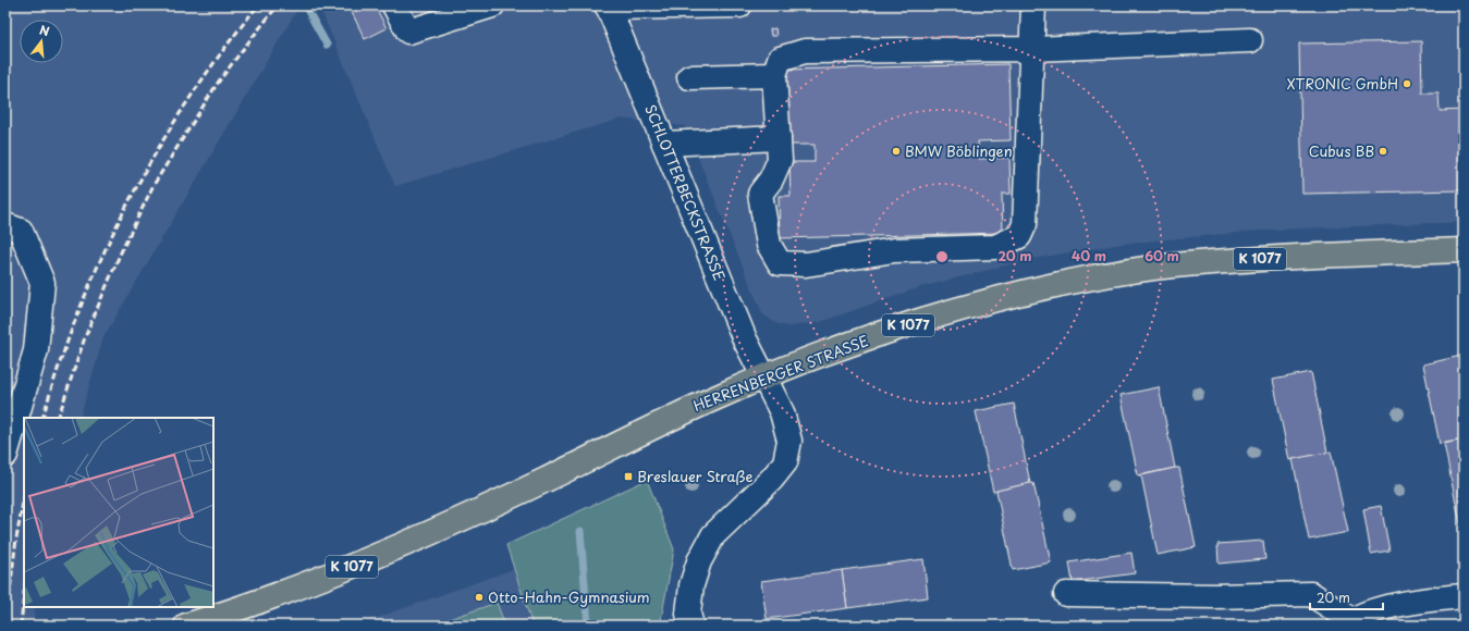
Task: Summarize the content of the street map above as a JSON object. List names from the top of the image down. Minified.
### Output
{"streets":{"main road":["K 1077","HERRENBERGER STRASSE"],"street":["SCHLOTTERBECKSTRASSE"]},"crossings":[["SCHLOTTERBECKSTRASSE","HERRENBERGER STRASSE"]],"places":{"other":["XTRONIC GmbH","BMW Böblingen","Cubus BB","Otto-Hahn-Gymnasium"],"transit":["Breslauer Straße"]},"scale_bar":"20 m","north":"top","rings":["20 m","40 m","60 m"]}
